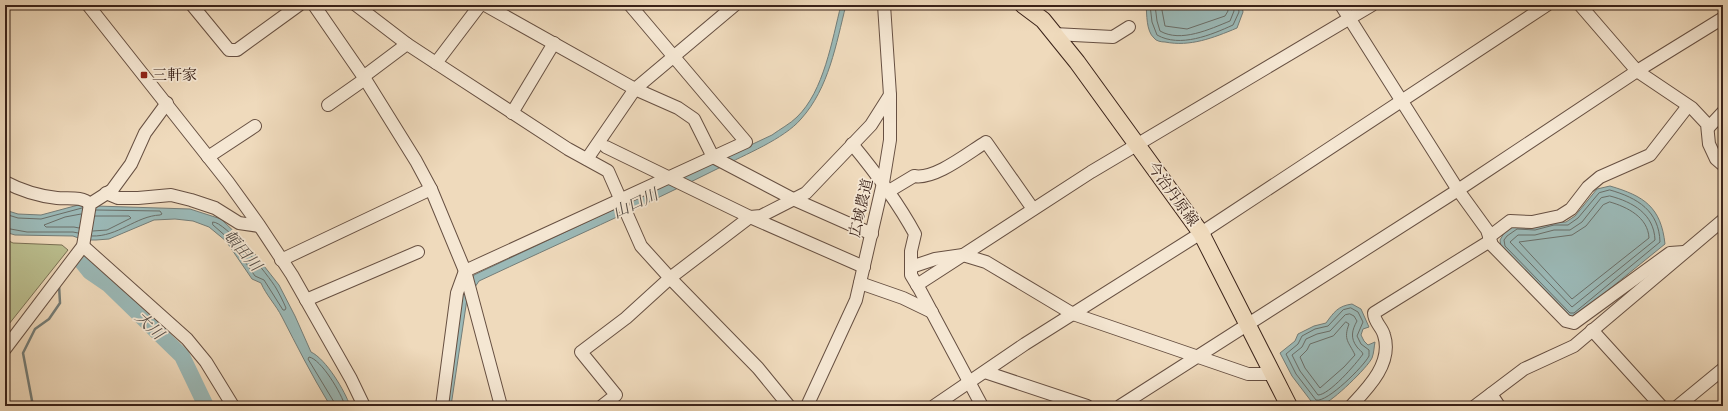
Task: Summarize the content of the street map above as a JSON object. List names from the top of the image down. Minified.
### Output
{"streets":{"main road":["今治丹原線"],"street":["広域農道"]},"water":["山口川","頓田川","大川"],"places":{"transit":["三軒家"]}}
